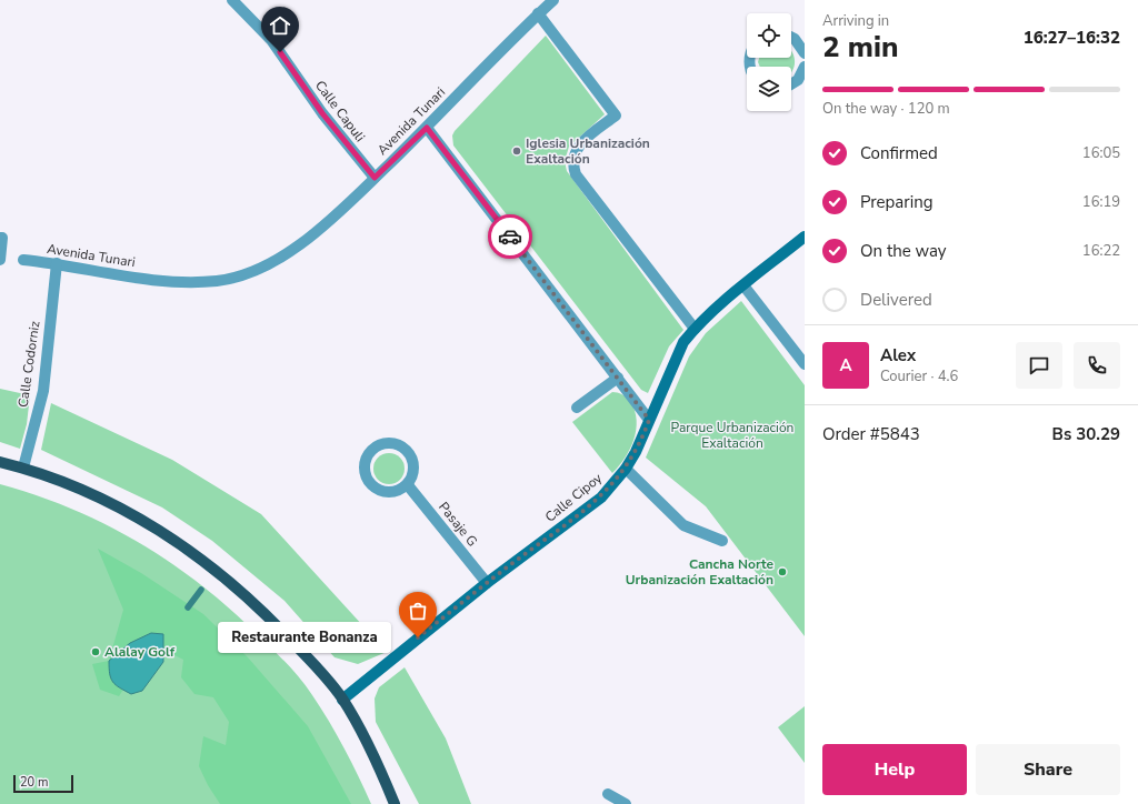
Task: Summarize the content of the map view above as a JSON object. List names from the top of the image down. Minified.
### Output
{"streets":{"main road":["Calle Cipoy"],"street":["Calle Capuli","Avenida Tunari","Calle Codorniz","Pasaje G"]},"crossings":[["Calle Capuli","Avenida Tunari"],["Avenida Tunari","Calle Codorniz"],["Calle Cipoy","Pasaje G"]],"parks":["Parque Urbanización Exaltación"],"places":["Iglesia Urbanización Exaltación","Cancha Norte Urbanización Exaltación","Restaurante Bonanza","Alalay Golf"],"scale_bar":"20 m","page":{"heading":["2 min","Arriving in","16:27–16:32"],"panel":["Alex","Courier · 4.6","Order #5843","Bs 30.29"],"bar":"On the way · 120 m","list":[["Confirmed","16:05"],["Preparing","16:19"],["On the way","16:22"],"Delivered"],"round":"A","bubble":"Restaurante Bonanza","buttons":["Help","Share"],"scale":"20 m"}}
